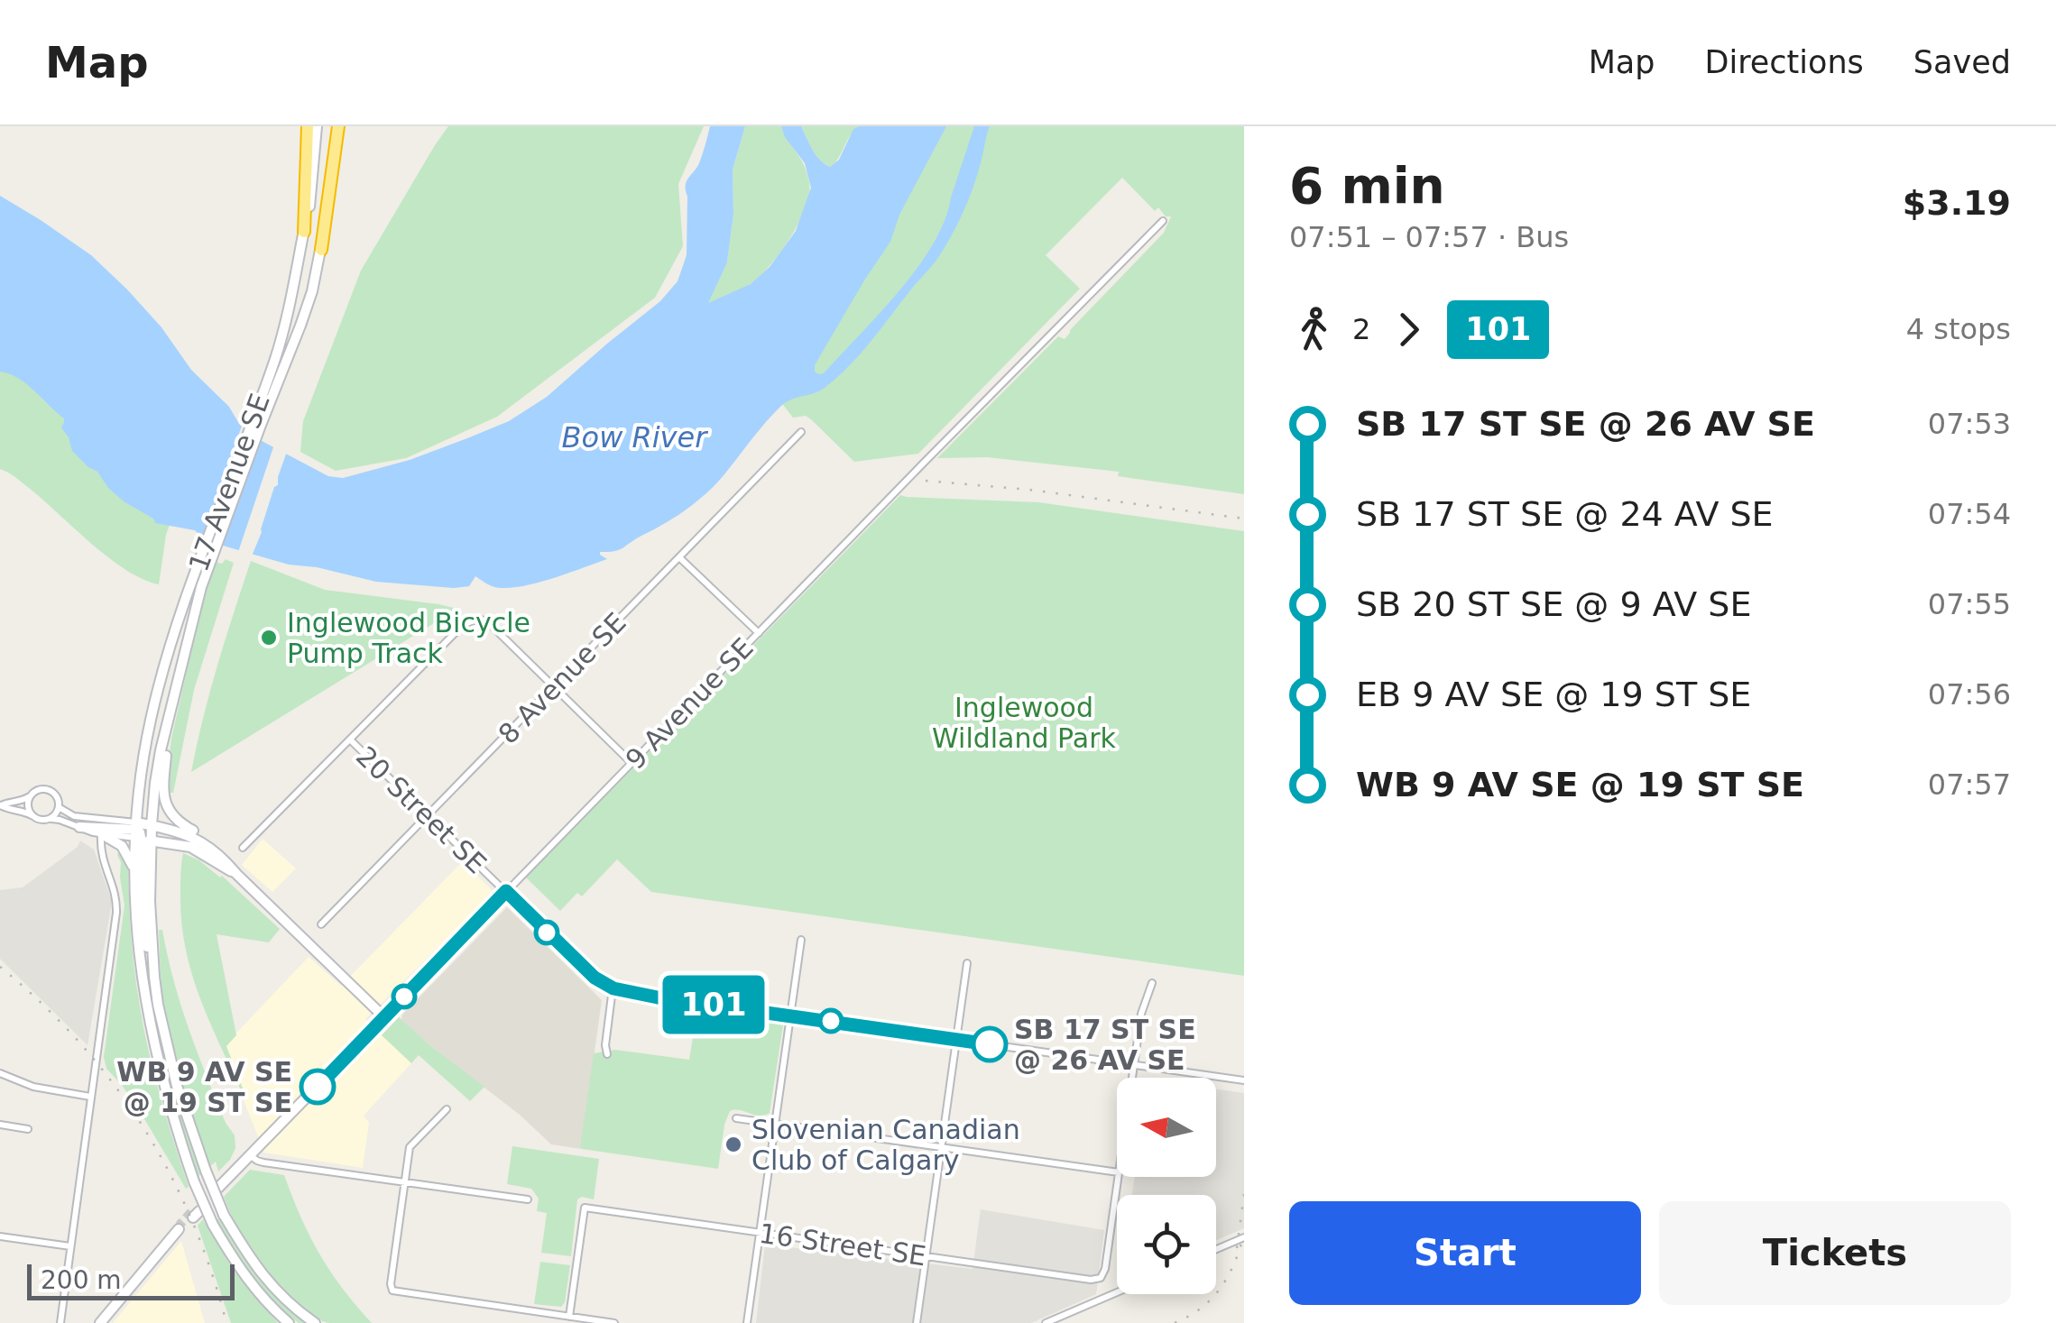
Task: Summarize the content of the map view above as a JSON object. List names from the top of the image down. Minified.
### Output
{"streets":{"main road":["17 Avenue SE","9 Avenue SE"],"street":["8 Avenue SE","20 Street SE","16 Street SE"]},"crossings":[["8 Avenue SE","20 Street SE"],["9 Avenue SE","20 Street SE"]],"water":["Bow River"],"parks":["Inglewood Wildland Park"],"places":["Inglewood Bicycle Pump Track","SB 17 ST SE @ 26 AV SE","WB 9 AV SE @ 19 ST SE","Slovenian Canadian Club of Calgary"],"lines":["bus line 101"],"scale_bar":"200 m","north":"left","page":{"header":"Map","nav":["Map","Directions","Saved"],"on_map":"101","heading":["6 min","07:51 – 07:57 · Bus","$3.19"],"legs":["2","101","4 stops"],"list":[{"name":"SB 17 ST SE @ 26 AV SE","value":"07:53"},{"name":"SB 17 ST SE @ 24 AV SE","value":"07:54"},{"name":"SB 20 ST SE @ 9 AV SE","value":"07:55"},{"name":"EB 9 AV SE @ 19 ST SE","value":"07:56"},{"name":"WB 9 AV SE @ 19 ST SE","value":"07:57"}],"buttons":["Start","Tickets"],"scale":"200 m"}}
